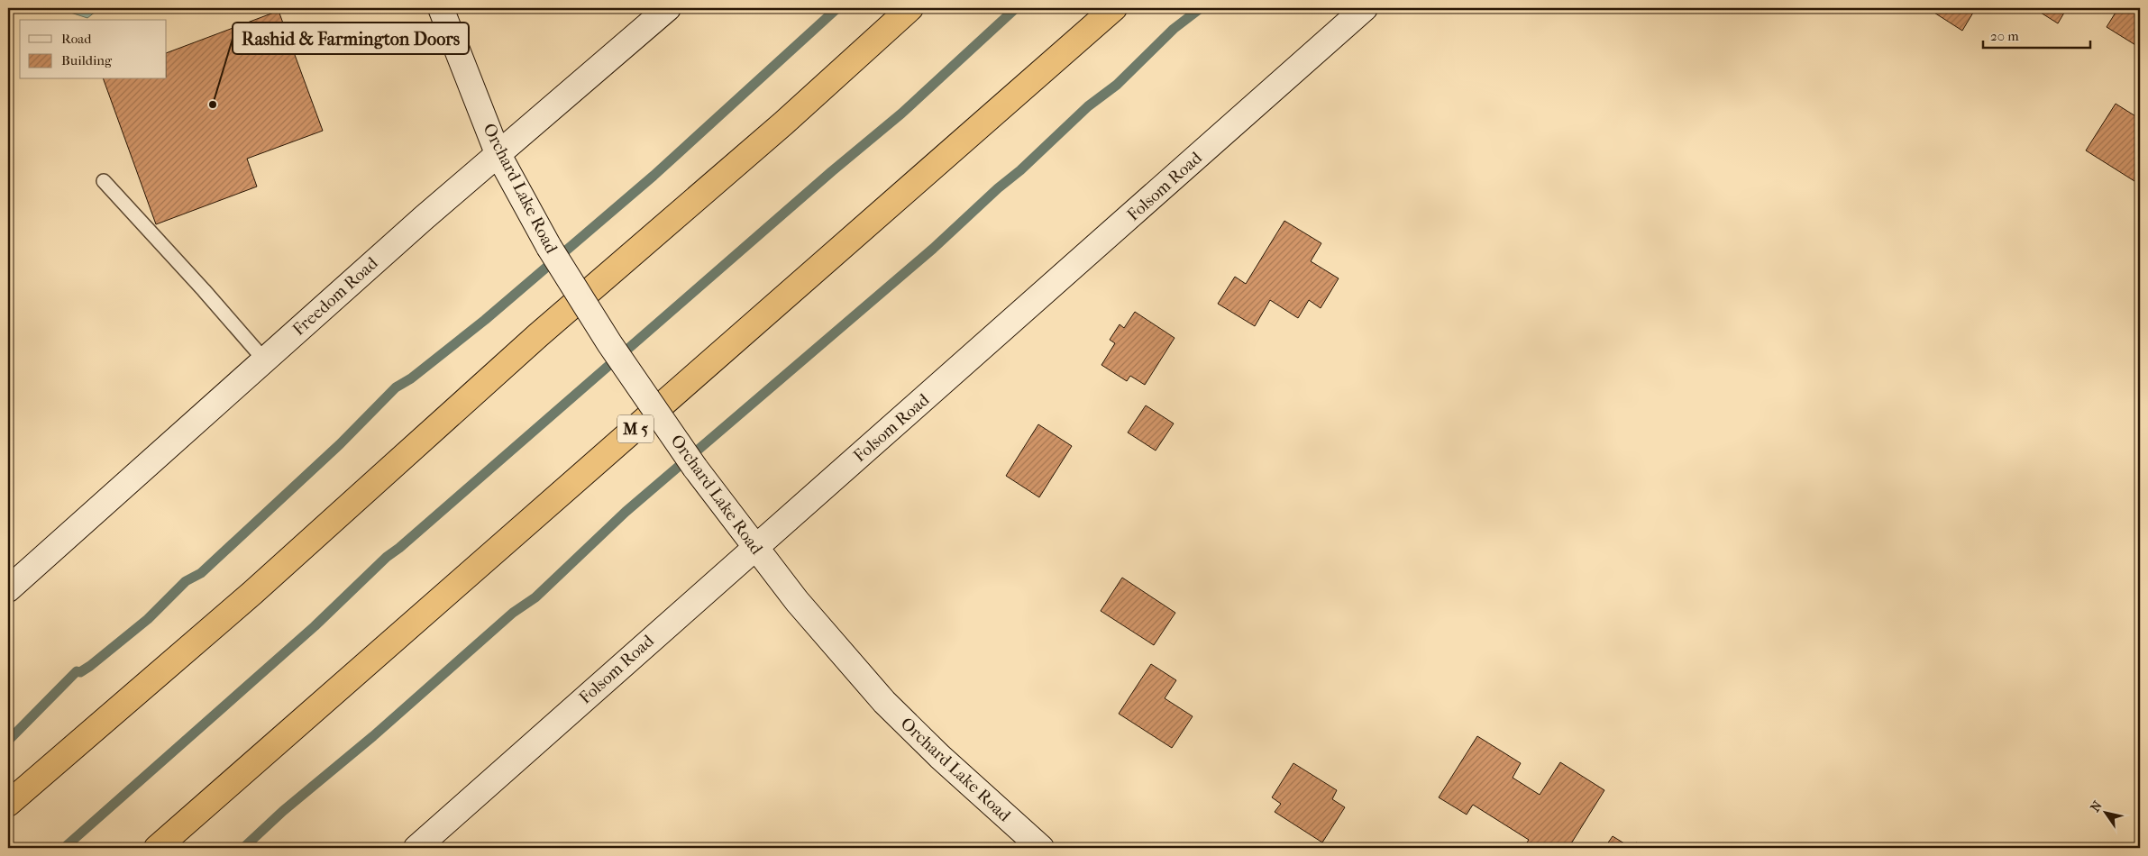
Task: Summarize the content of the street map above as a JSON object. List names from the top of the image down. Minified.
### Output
{"streets":{"highway":["M 5"],"street":["Folsom Road","Orchard Lake Road","Freedom Road"]},"crossings":[["Folsom Road","Orchard Lake Road"],["Orchard Lake Road","Freedom Road"]],"places":["Rashid & Farmington Doors"],"legend":["Road","Building"],"scale_bar":"20 m","north":"top left"}
